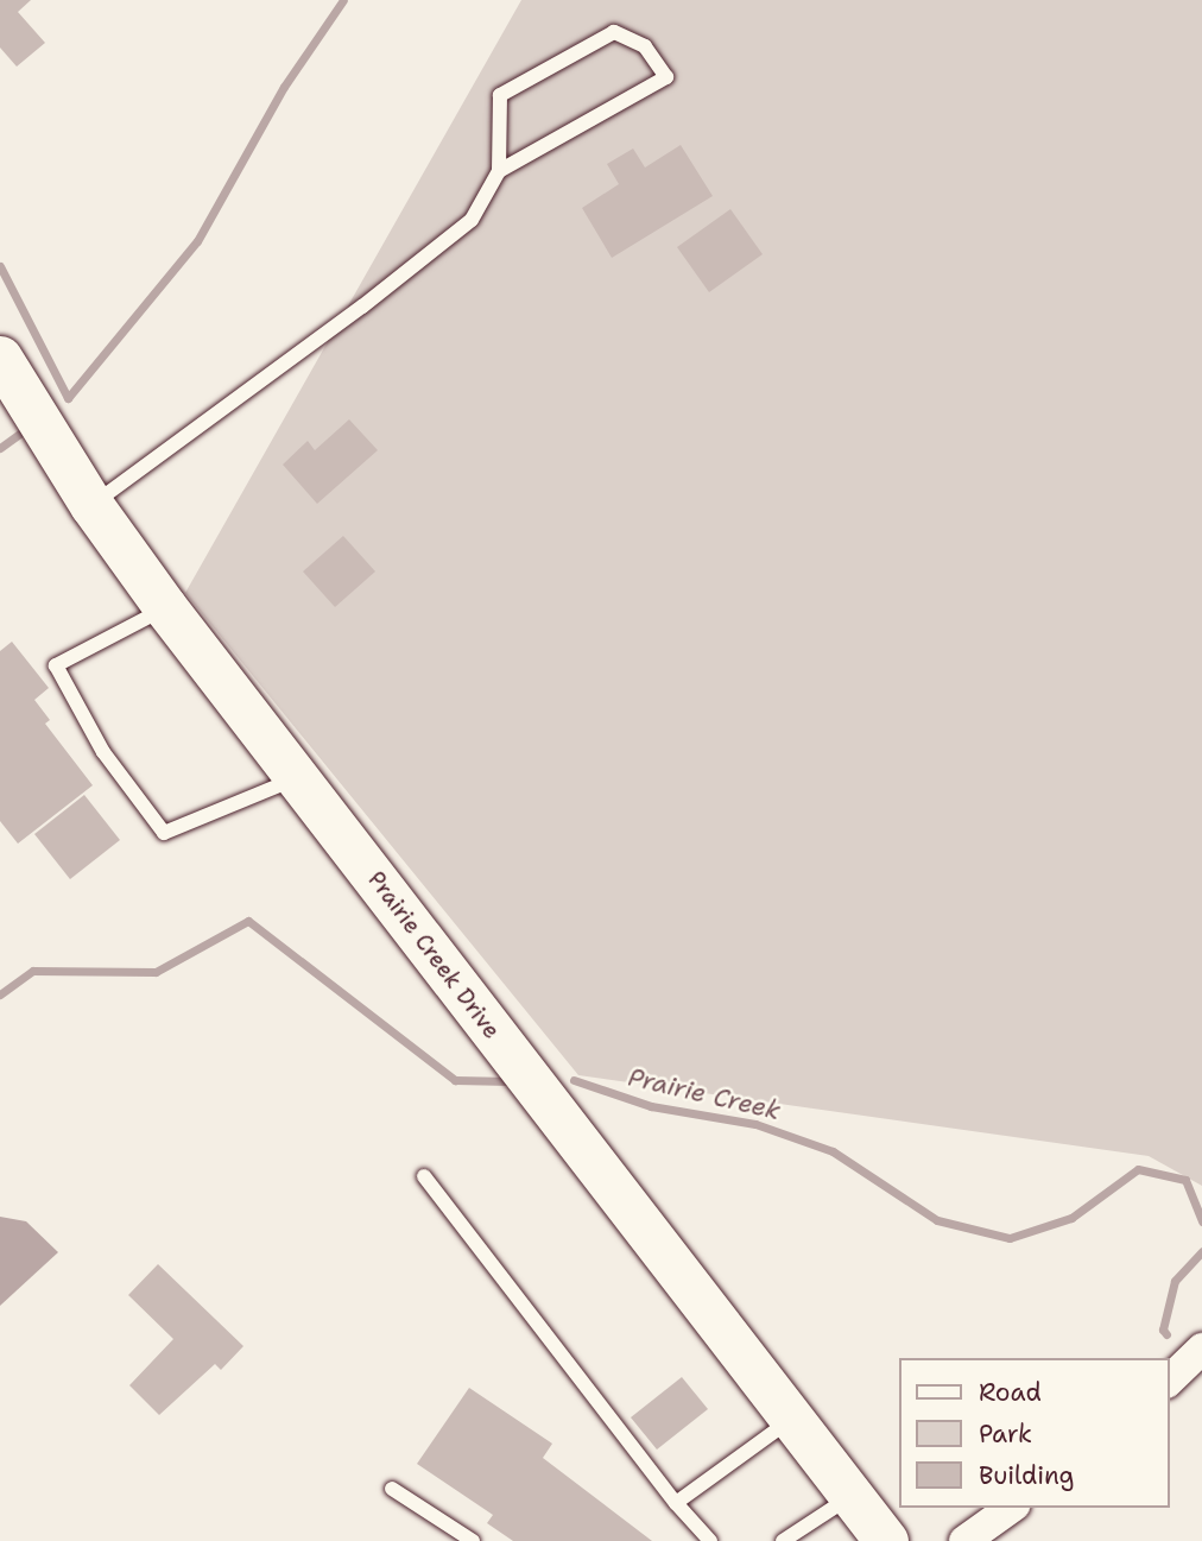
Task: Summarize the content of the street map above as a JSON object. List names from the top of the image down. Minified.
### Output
{"streets":{"main road":["Prairie Creek Drive"]},"water":["Prairie Creek"],"legend":["Road","Park","Building"]}
